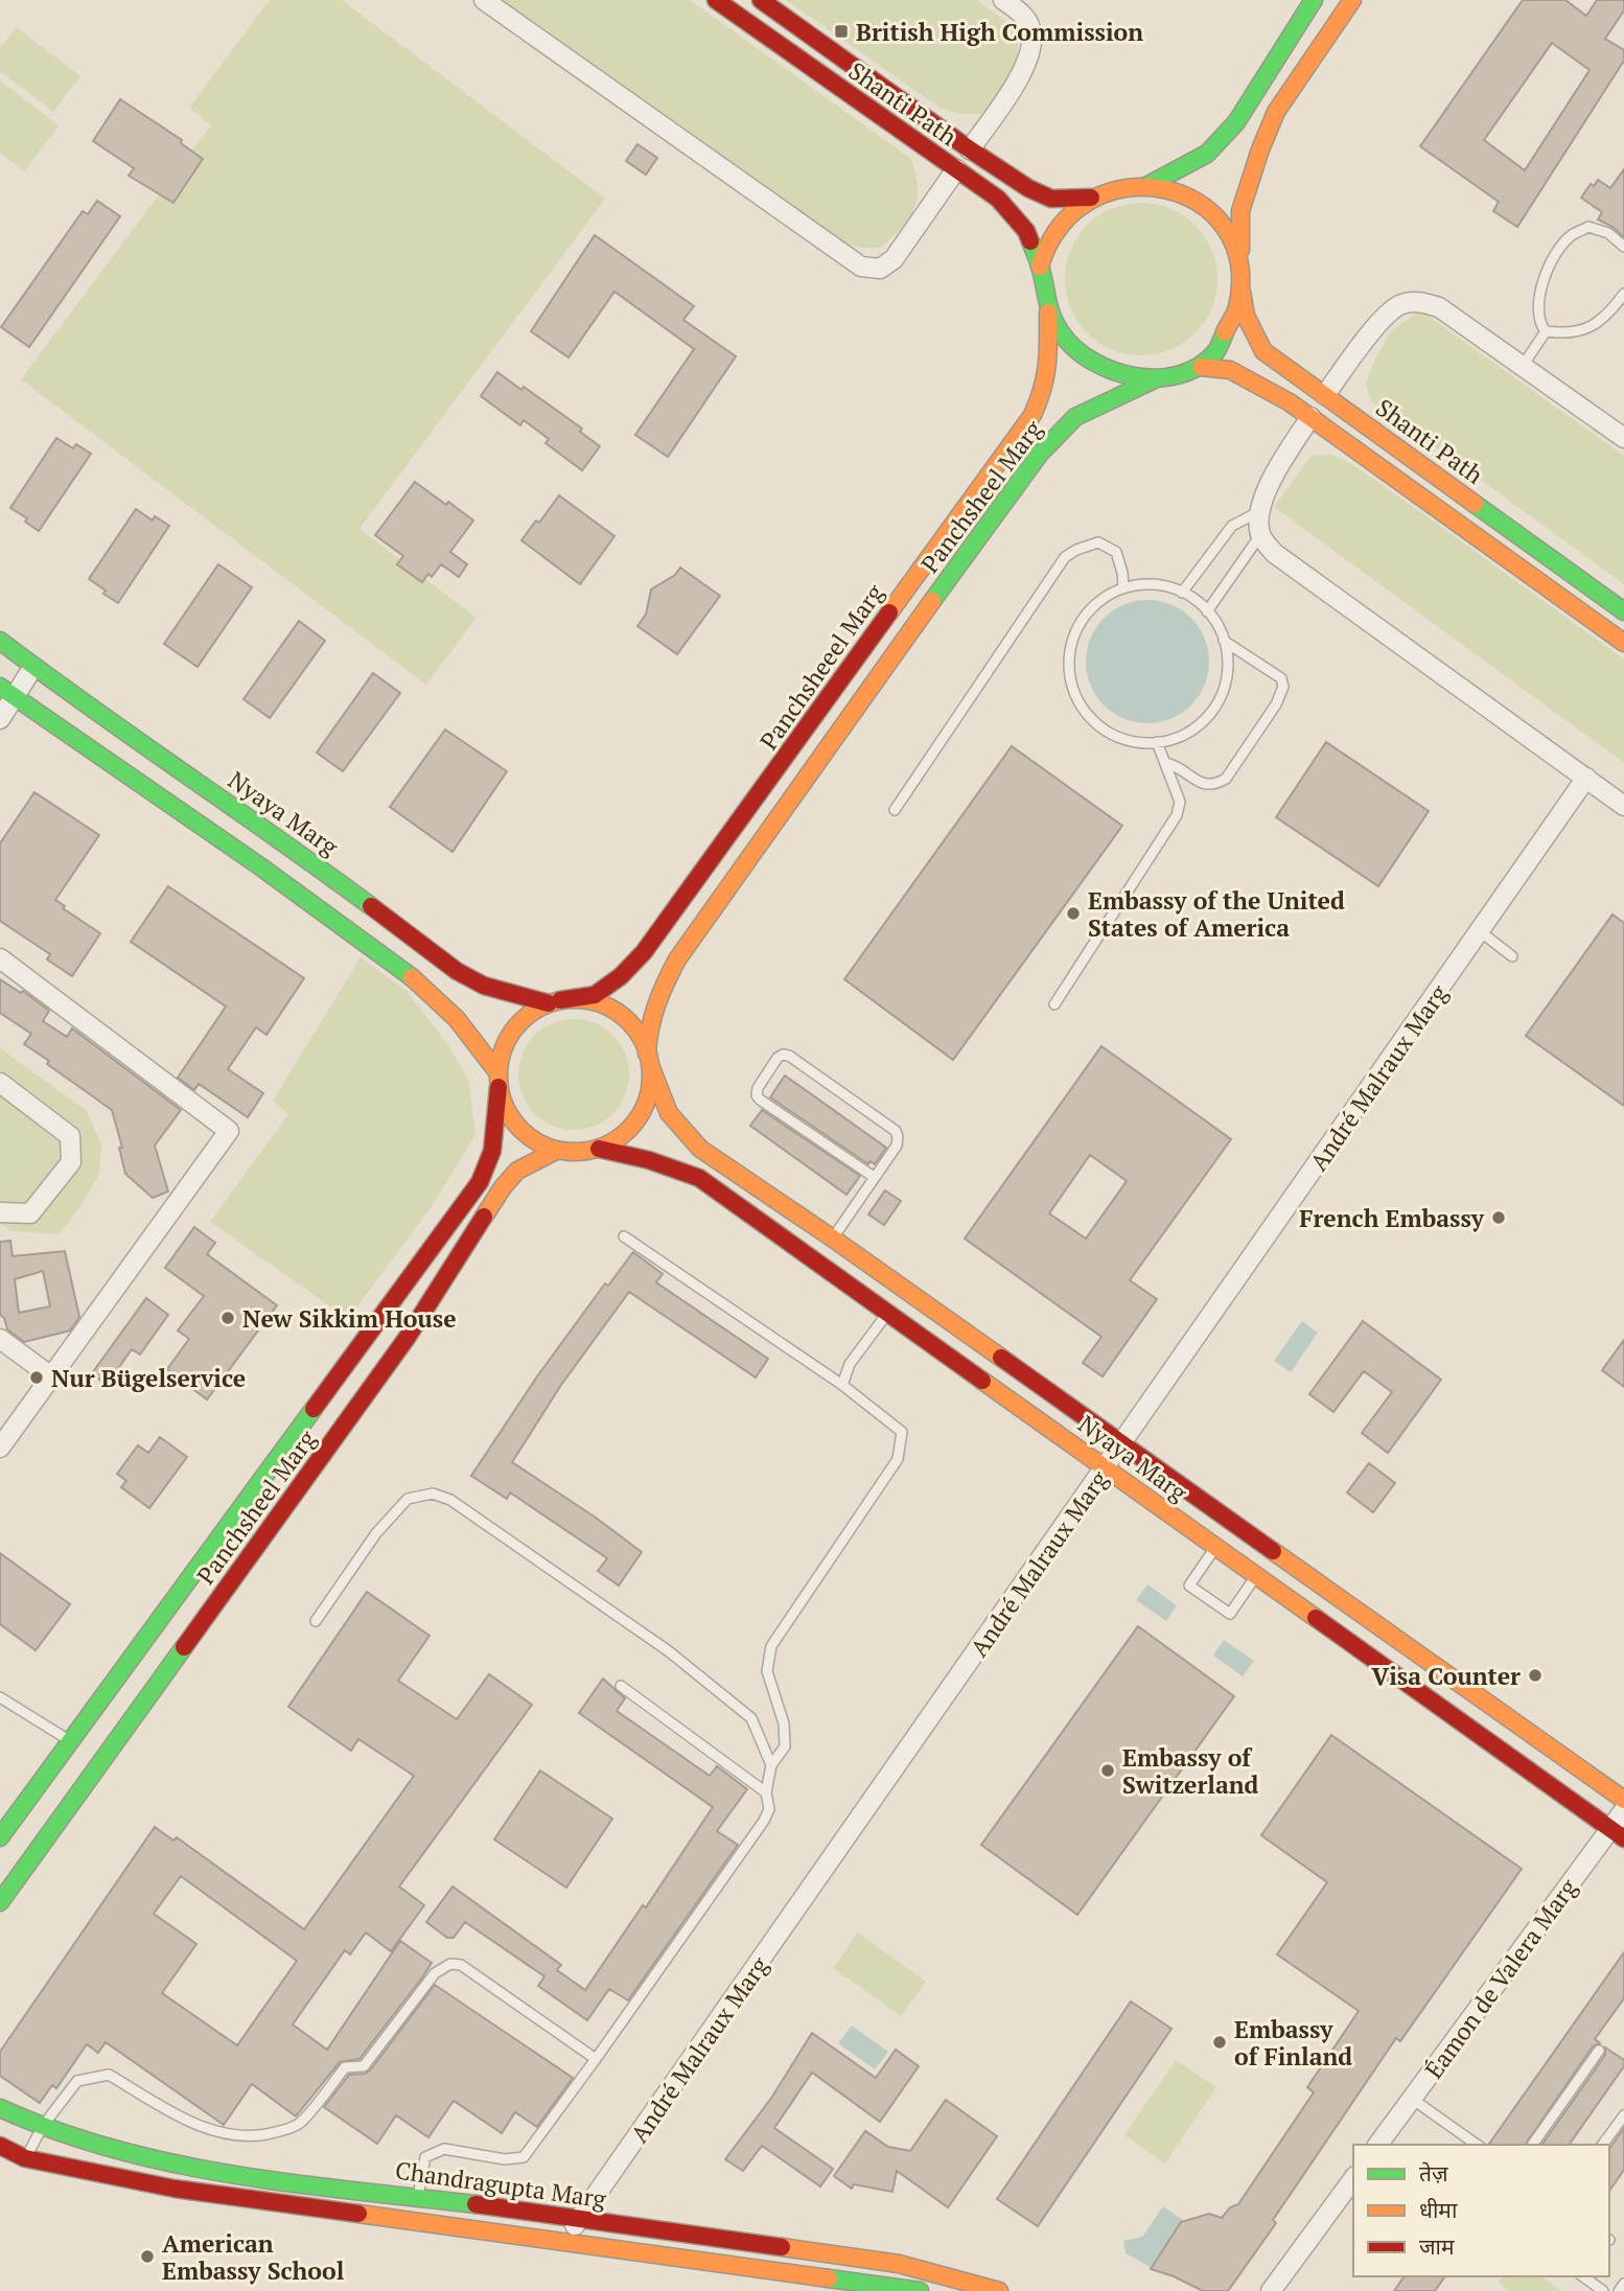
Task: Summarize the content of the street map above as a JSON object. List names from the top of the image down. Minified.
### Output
{"streets":{"main road":["Shanti Path","Panchsheel Marg","Panchsheeel Marg","Nyaya Marg","Chandragupta Marg"],"street":["André Malraux Marg","Éamon de Valera Marg"]},"crossings":[["Shanti Path","Panchsheel Marg"],["Shanti Path","Panchsheeel Marg"],["Panchsheel Marg","Panchsheeel Marg"],["Panchsheel Marg","Nyaya Marg"],["Panchsheeel Marg","Nyaya Marg"],["Nyaya Marg","André Malraux Marg"],["Nyaya Marg","Éamon de Valera Marg"],["André Malraux Marg","Chandragupta Marg"]],"places":{"transit":["British High Commission"],"other":["Embassy of the United States of America","French Embassy","New Sikkim House","Nur Bügelservice","Visa Counter","Embassy of Switzerland","Embassy of Finland","American Embassy School"]},"legend":["तेज़","धीमा","जाम"]}
